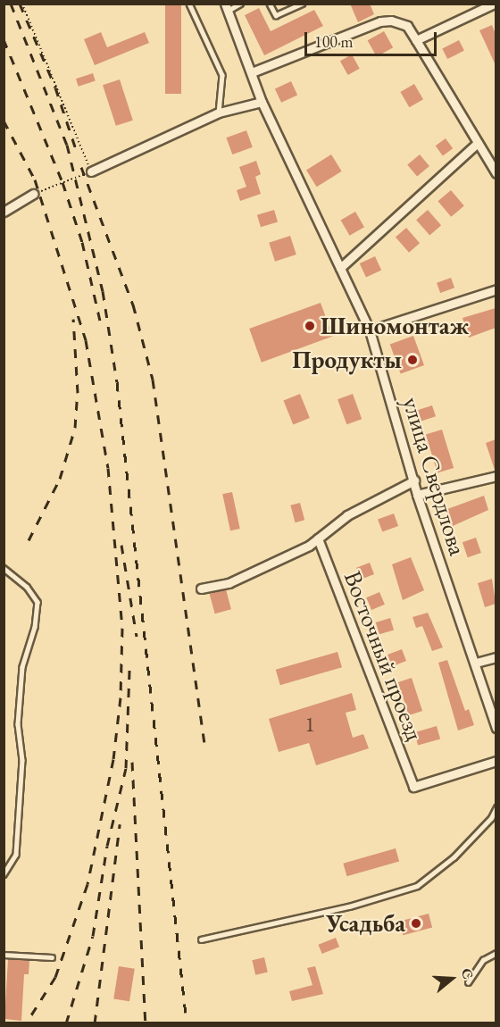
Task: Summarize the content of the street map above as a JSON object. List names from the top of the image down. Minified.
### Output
{"streets":{"street":["улица Свердлова","Восточный проезд"]},"places":["Шиномонтаж","Продукты","Усадьба"],"house_numbers":["1"],"scale_bar":"100 m","north":"right"}
